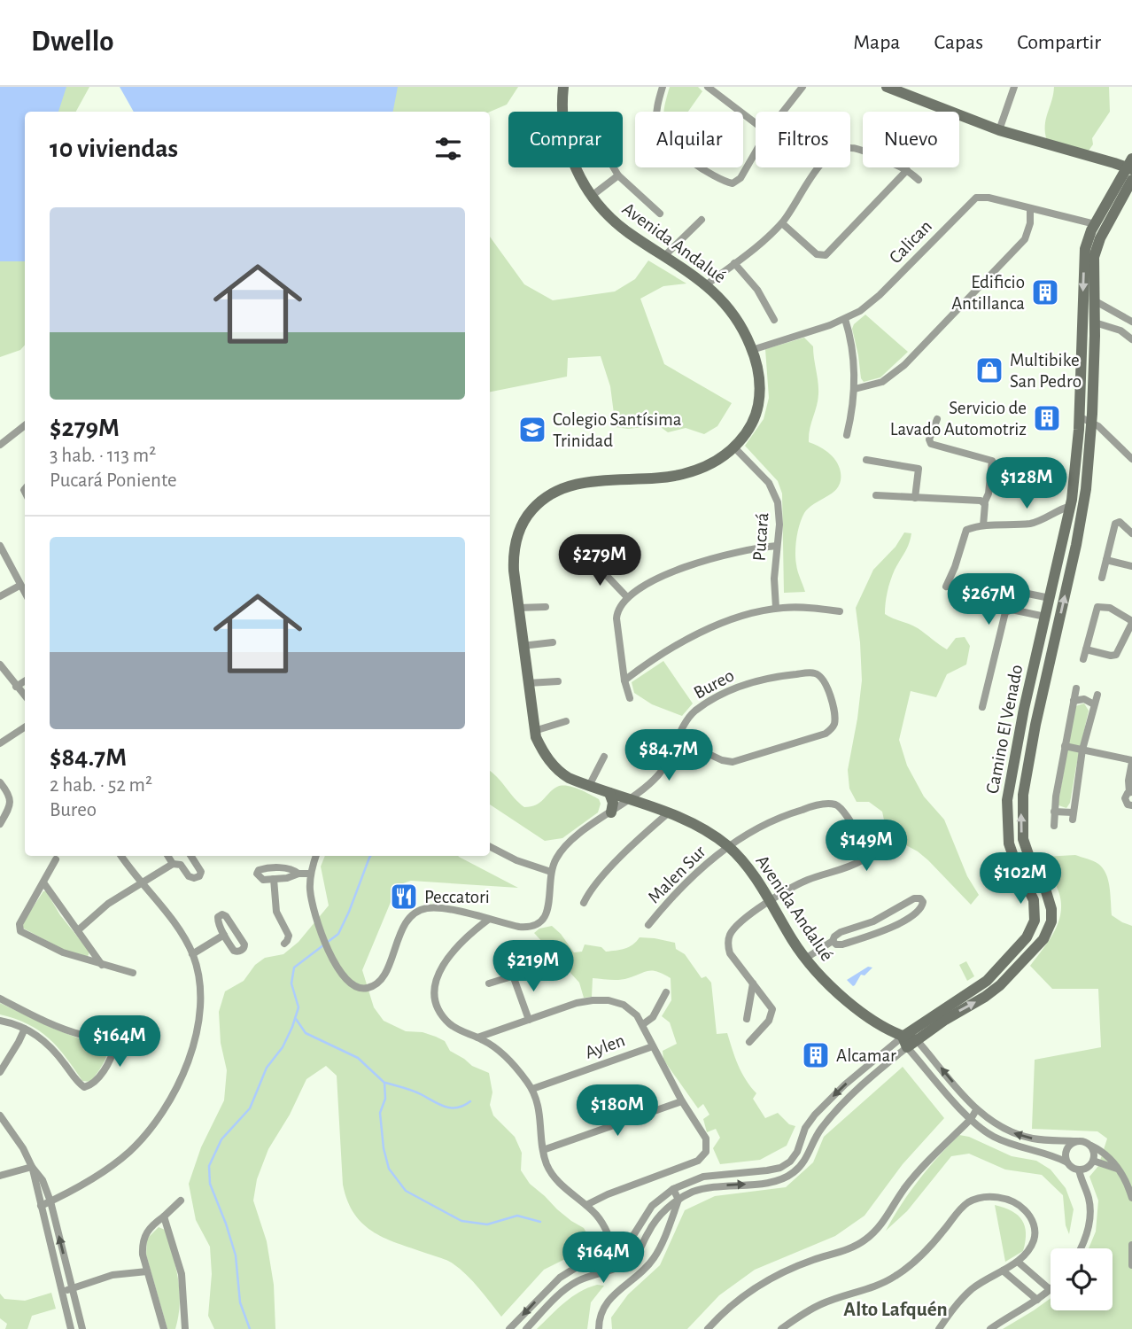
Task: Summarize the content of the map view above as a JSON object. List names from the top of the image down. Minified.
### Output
{"streets":{"street":["Calican","Avenida Andalué","Pucará","Bureo","Camino El Venado","Malen Sur","Aylen"]},"crossings":[["Calican","Avenida Andalué"],["Calican","Camino El Venado"],["Avenida Andalué","Pucará"],["Avenida Andalué","Bureo"],["Avenida Andalué","Camino El Venado"],["Avenida Andalué","Malen Sur"]],"districts":["Alto Lafquén"],"places":{"building":["Edificio Antillanca","Servicio de Lavado Automotriz","Alcamar"],"shop":["Multibike San Pedro"],"school or university":["Colegio Santísima Trinidad"],"restaurant":["Peccatori"]},"page":{"header":"Dwello","nav":["Mapa","Capas","Compartir"],"chip":["Comprar","Alquilar","Filtros","Nuevo"],"heading":"10 viviendas","list":[{"name":"$279M","note":"3 hab. · 113 m² · Pucará Poniente"},{"name":"$84.7M","note":"2 hab. · 52 m² · Bureo"}],"price":["$128M","$279M","$267M","$84.7M","$149M","$102M","$219M","$164M","$180M","$164M"]}}
